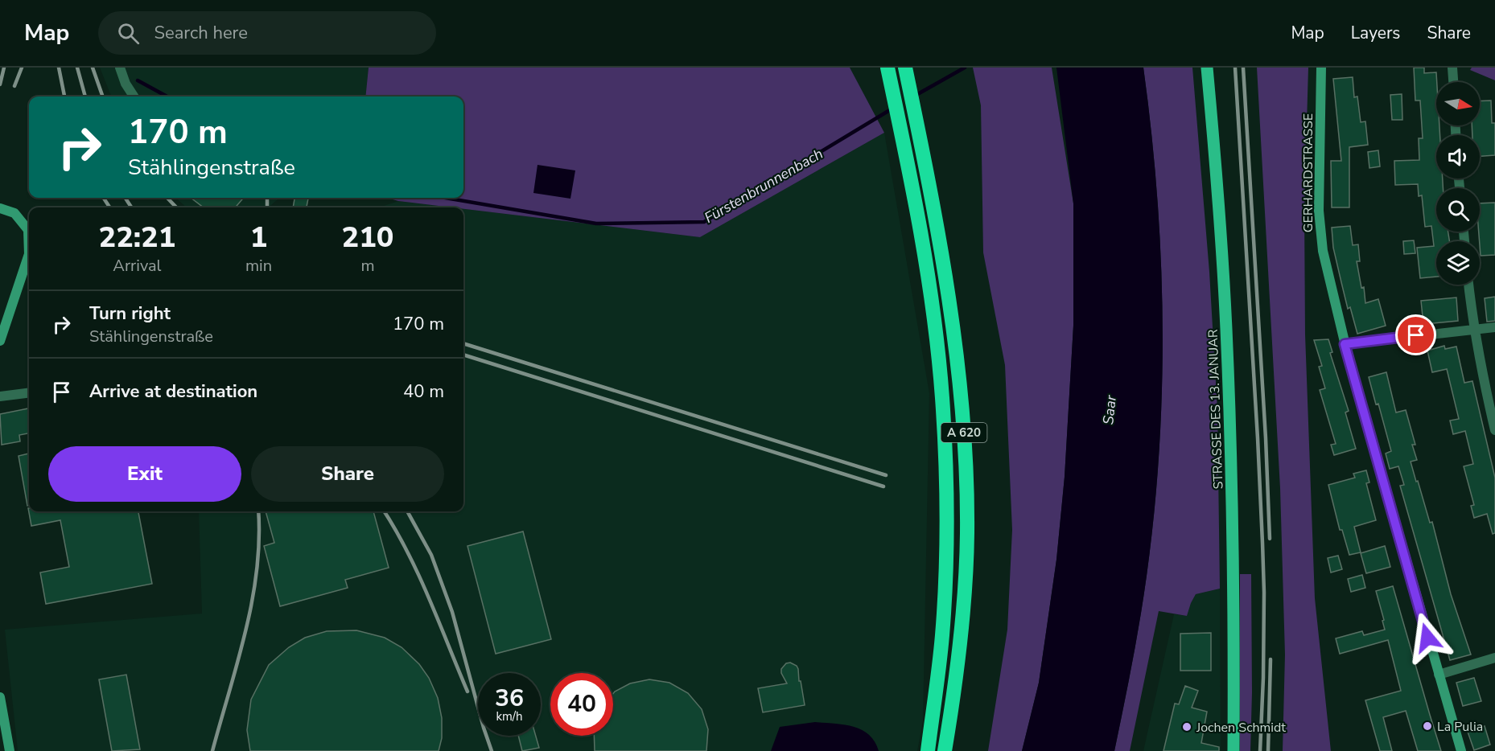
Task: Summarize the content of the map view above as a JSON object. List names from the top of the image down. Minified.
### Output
{"streets":{"highway":["A 620"],"main road":["STRASSE DES 13. JANUAR"],"street":["GERHARDSTRASSE"]},"water":["Fürstenbrunnenbach","Saar"],"places":["La Pulia","Jochen Schmidt"],"north":"right","page":{"header":"Map","search":"Search here","nav":["Map","Layers","Share"],"turn":["170 m","Stählingenstraße"],"eta":["22:21","Arrival","1","min","210","m"],"list":[{"name":"Turn right","note":"Stählingenstraße","value":"170 m"},{"name":"Arrive at destination","value":"40 m"}],"buttons":["Exit","Share"],"speed":"36 km/h","limit":"40"}}
